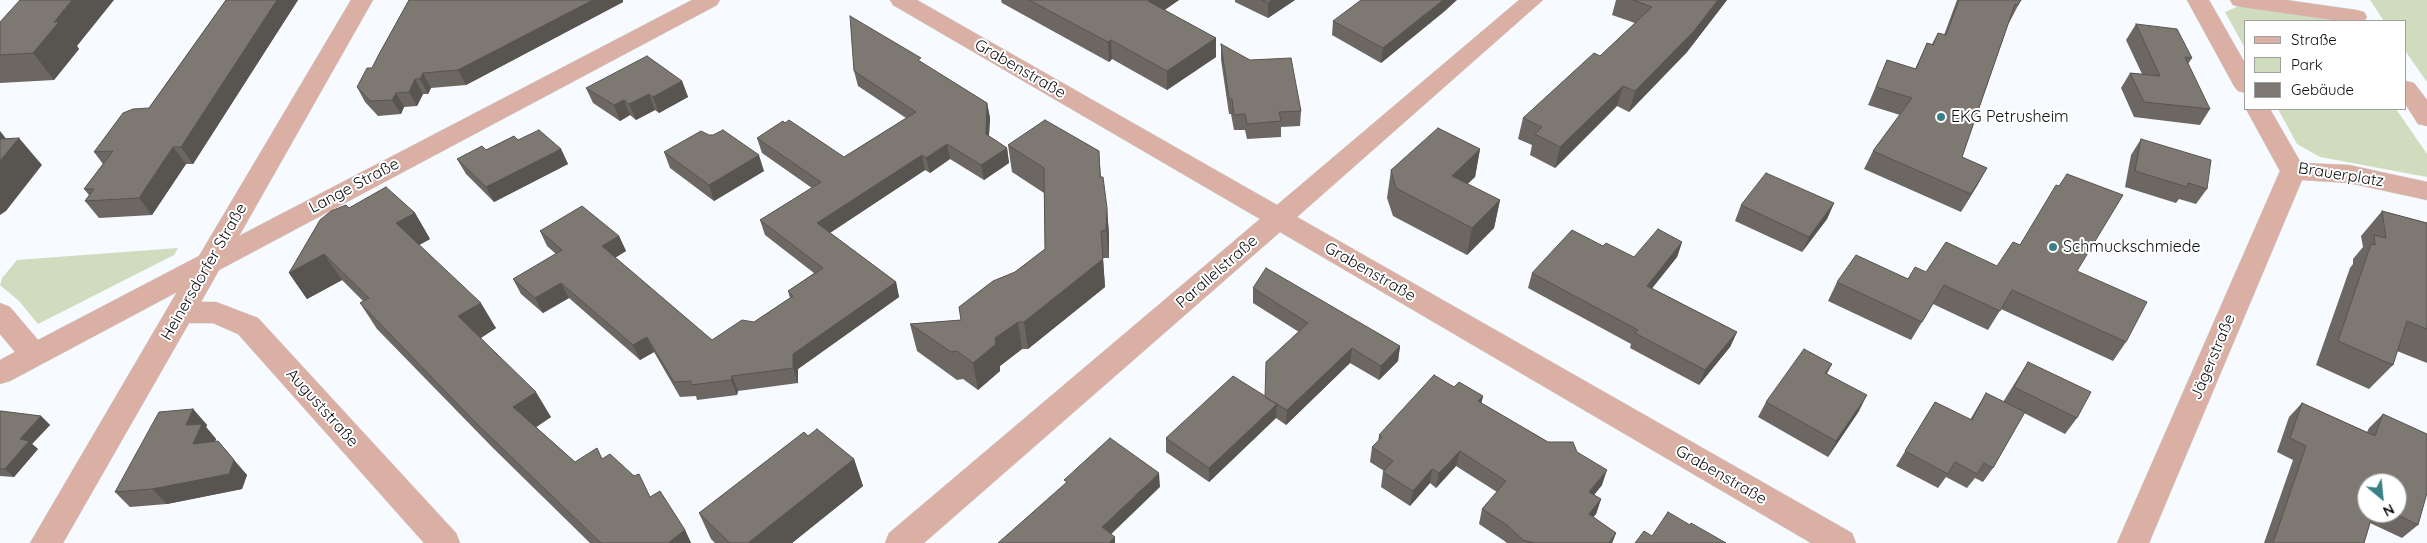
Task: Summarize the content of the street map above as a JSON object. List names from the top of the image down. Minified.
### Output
{"streets":{"street":["Grabenstraße","Brauerplatz","Lange Straße","Heinersdorfer Straße","Parallelstraße","Jägerstraße","Auguststraße"]},"crossings":[["Grabenstraße","Parallelstraße"],["Brauerplatz","Jägerstraße"],["Lange Straße","Heinersdorfer Straße"],["Heinersdorfer Straße","Auguststraße"]],"places":["EKG Petrusheim","Schmuckschmiede"],"legend":["Straße","Park","Gebäude"],"north":"bottom right"}
